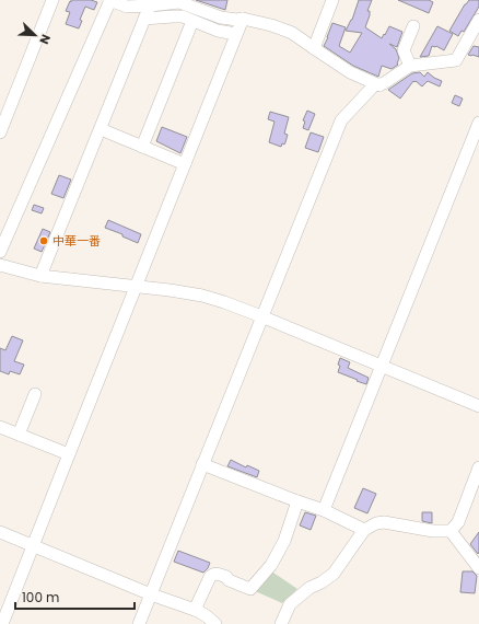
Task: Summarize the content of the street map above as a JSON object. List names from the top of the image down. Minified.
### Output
{"places":["中華一番"],"scale_bar":"100 m","north":"bottom right"}
